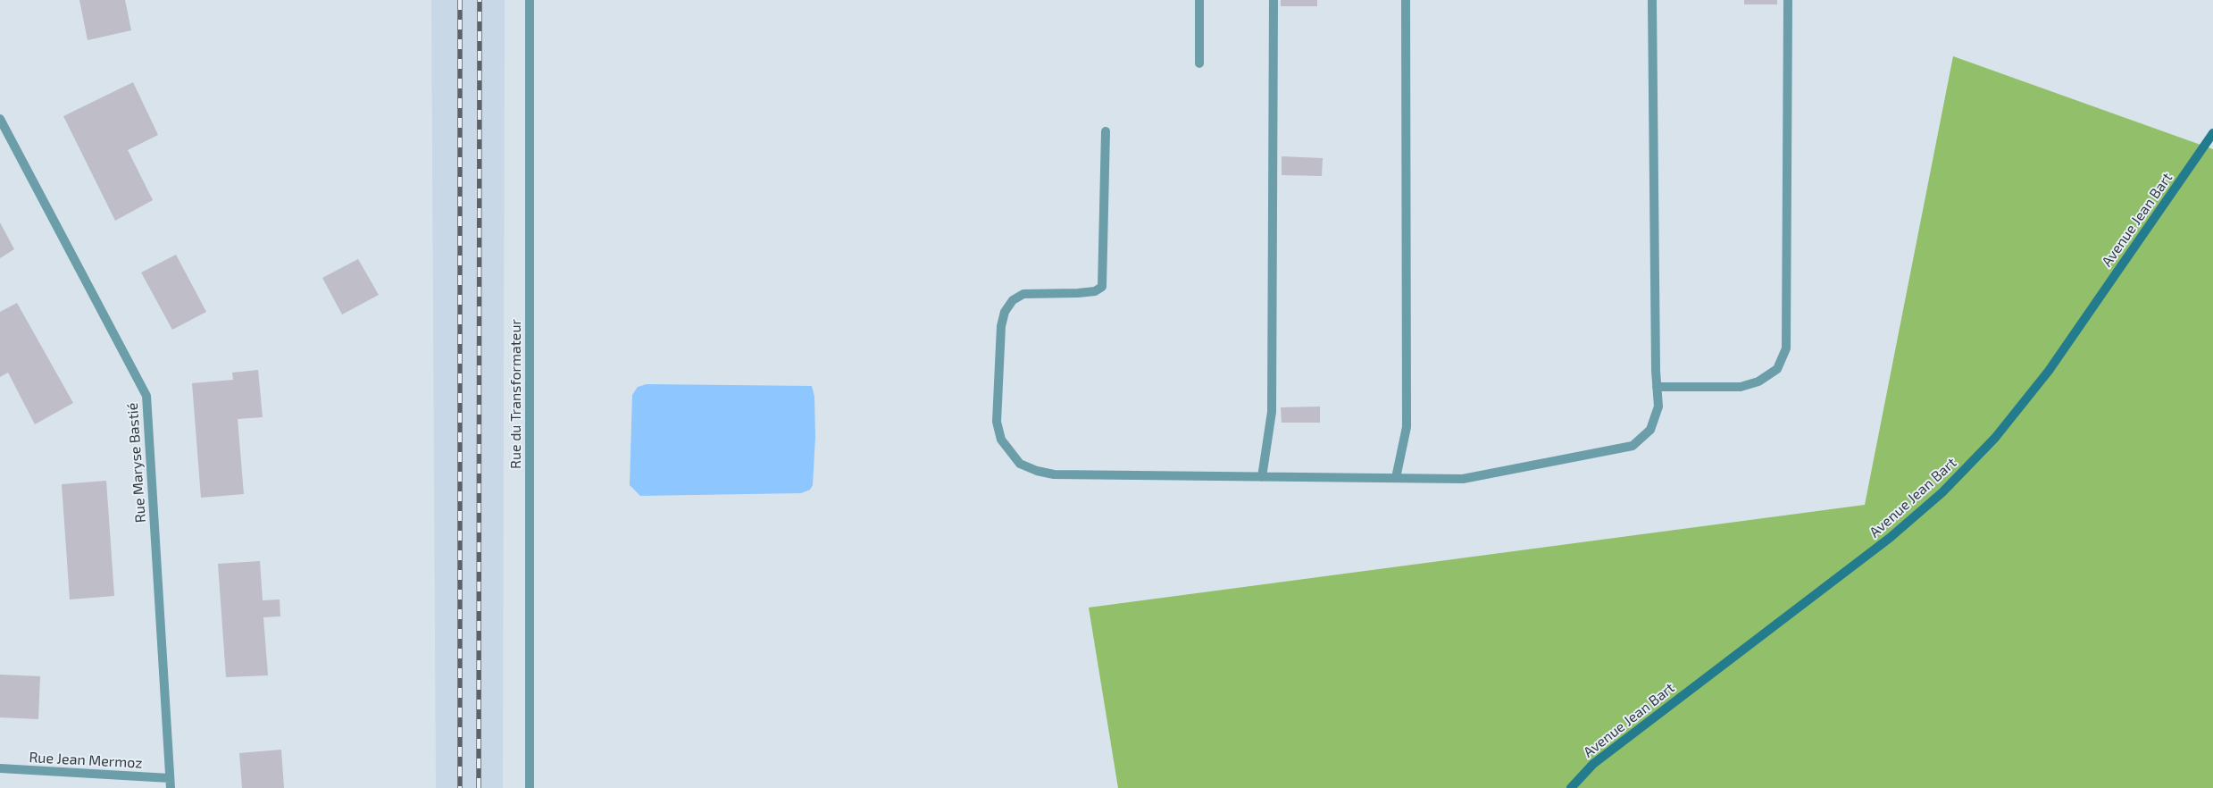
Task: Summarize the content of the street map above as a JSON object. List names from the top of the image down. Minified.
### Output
{"streets":{"street":["Avenue Jean Bart","Rue du Transformateur","Rue Maryse Bastié","Rue Jean Mermoz"]},"crossings":[["Rue Maryse Bastié","Rue Jean Mermoz"]]}
